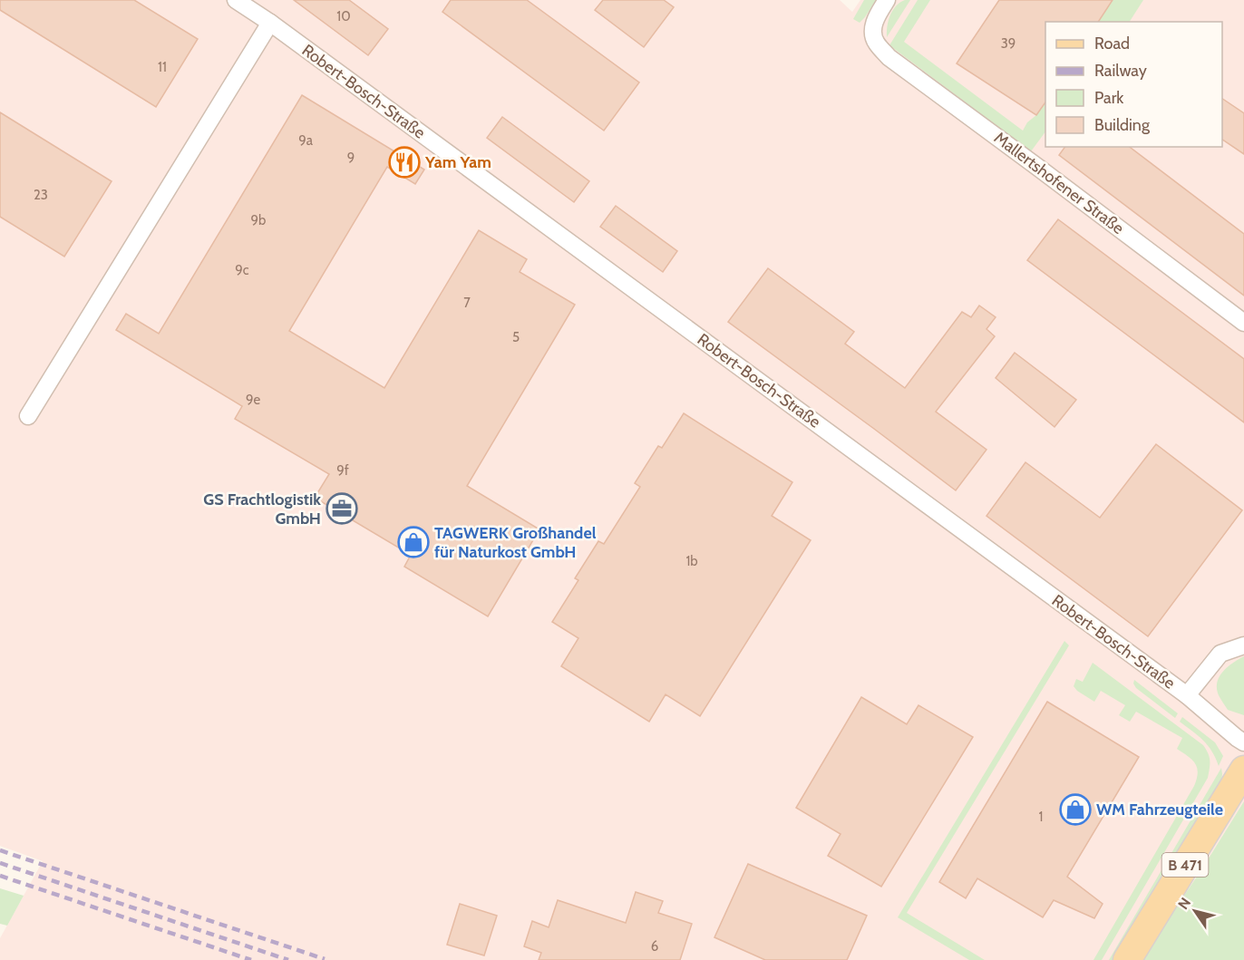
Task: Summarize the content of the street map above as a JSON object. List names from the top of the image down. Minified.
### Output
{"streets":{"main road":["B 471"],"street":["Robert-Bosch-Straße","Mallertshofener Straße"]},"places":{"restaurant":["Yam Yam"],"office":["GS Frachtlogistik GmbH"],"shop":["TAGWERK Großhandel für Naturkost GmbH","WM Fahrzeugteile"]},"house_numbers":["10","39","11","9a","9","23","9b","9c","7","5","9e","9f","1b","1","6"],"legend":["Road","Railway","Park","Building"],"north":"top left"}
